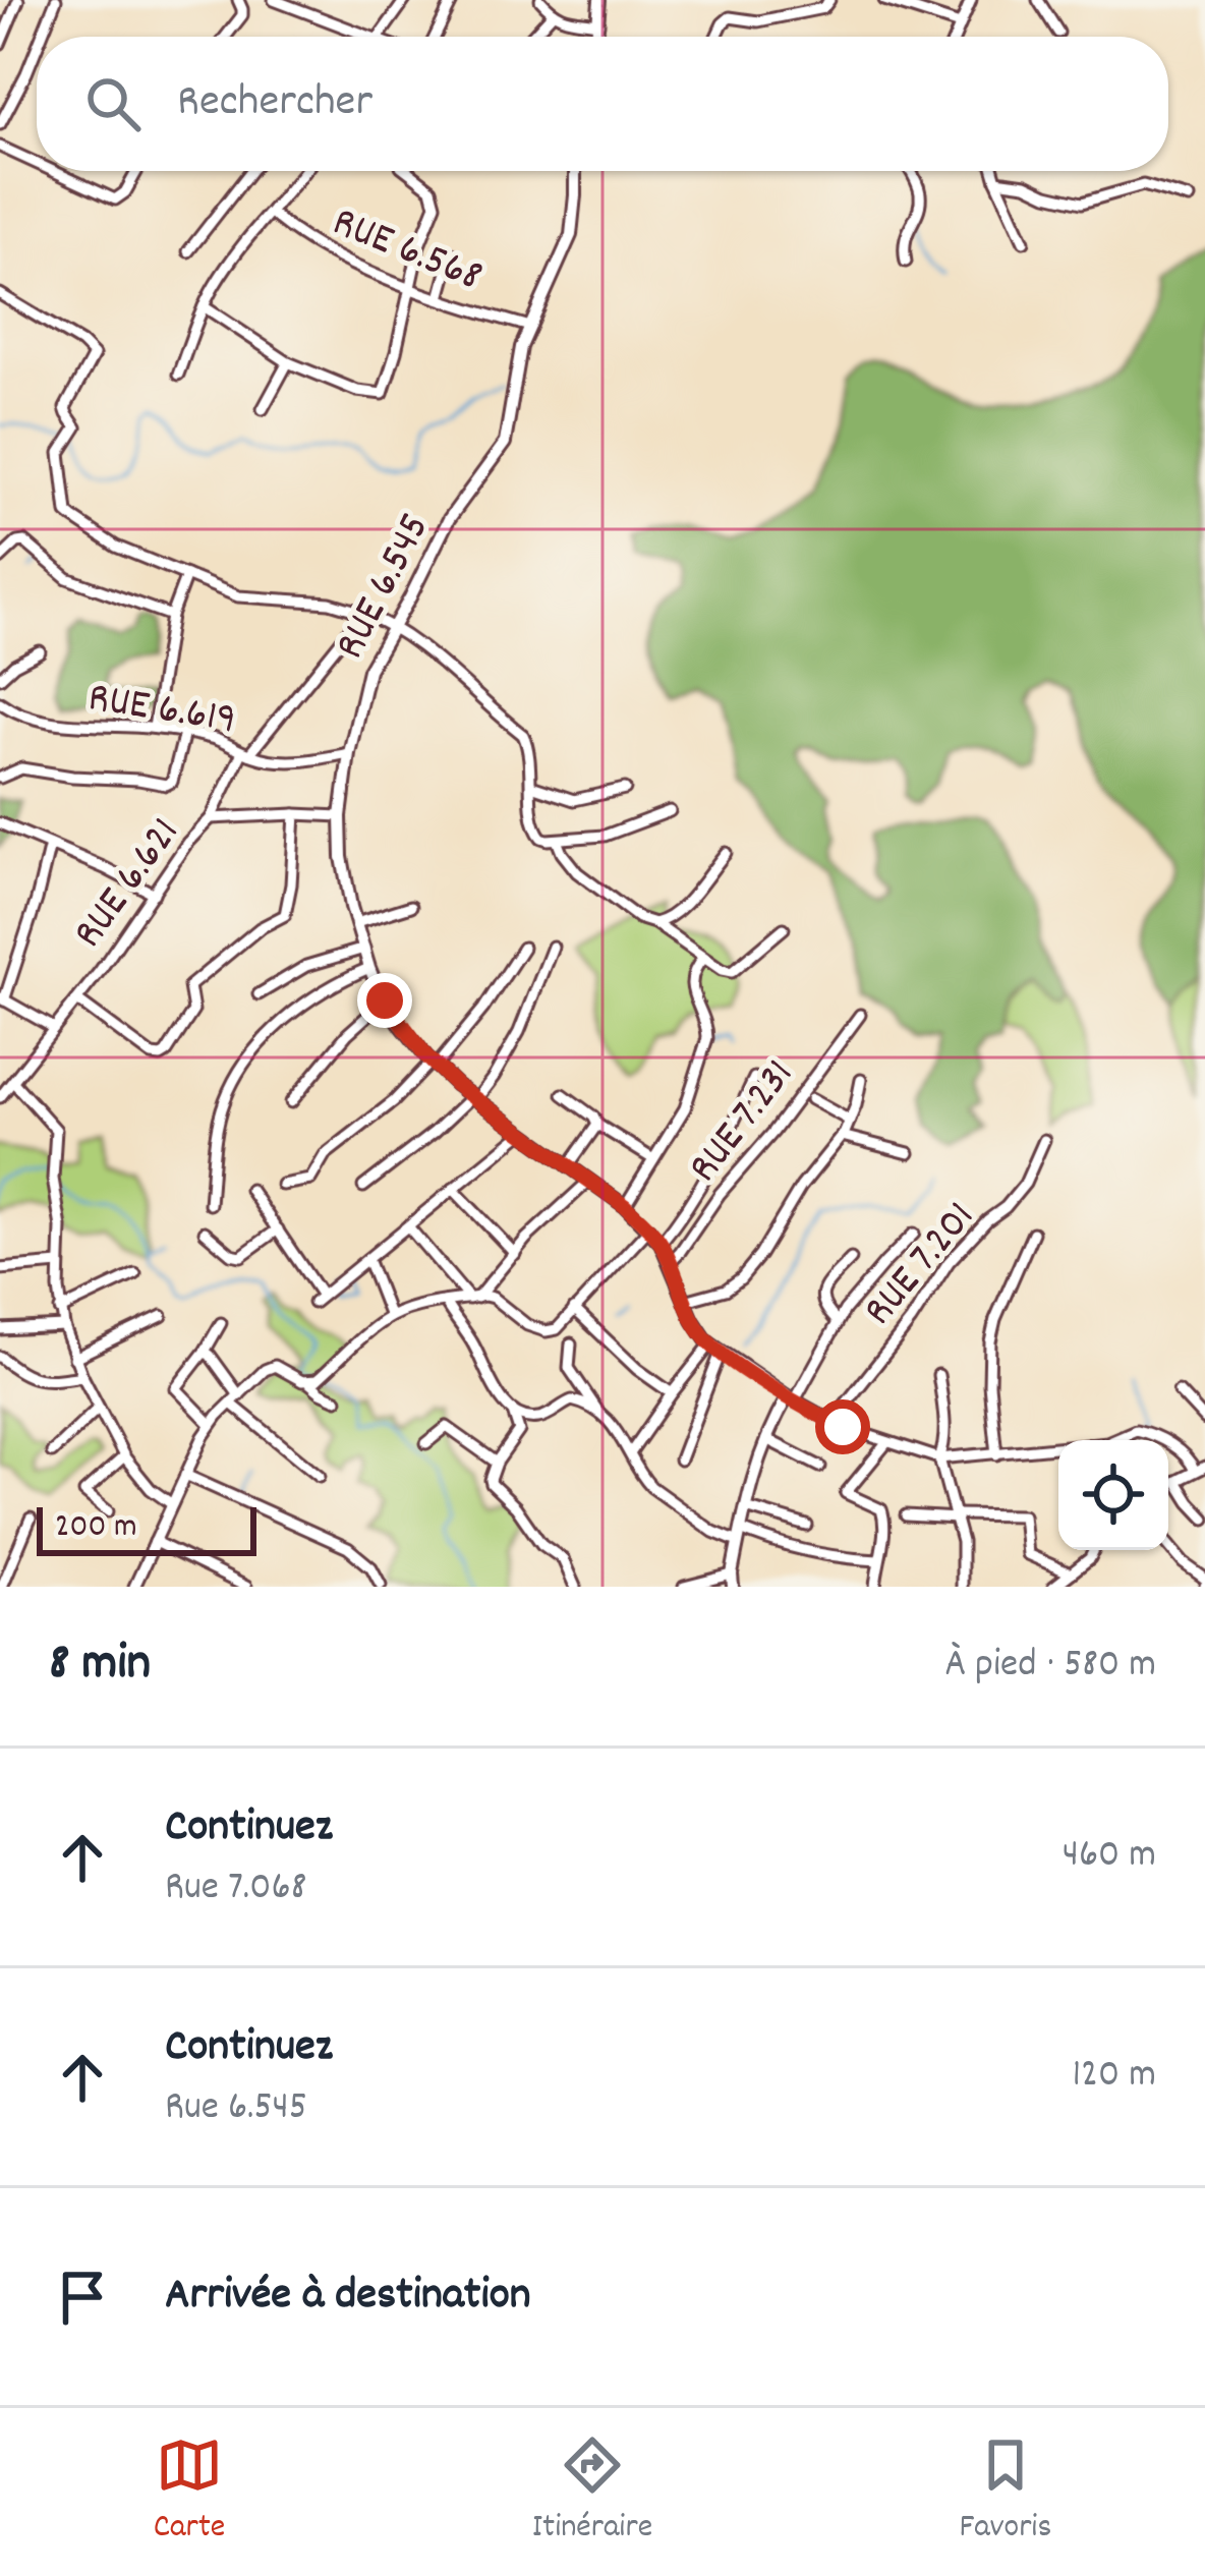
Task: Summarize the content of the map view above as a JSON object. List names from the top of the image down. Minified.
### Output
{"streets":{"street":["RUE 6.568","RUE 6.545","RUE 6.619","RUE 6.621","RUE 7.231","RUE 7.201"]},"crossings":[["RUE 6.568","RUE 6.545"],["RUE 6.545","RUE 7.231"],["RUE 6.619","RUE 6.621"]],"scale_bar":"200 m","page":{"search":"Rechercher","scale":"200 m","heading":["8 min","À pied · 580 m"],"list":[["Continuez","Rue 7.068","460 m"],["Continuez","Rue 6.545","120 m"],"Arrivée à destination"],"nav":["Carte","Itinéraire","Favoris"]}}
